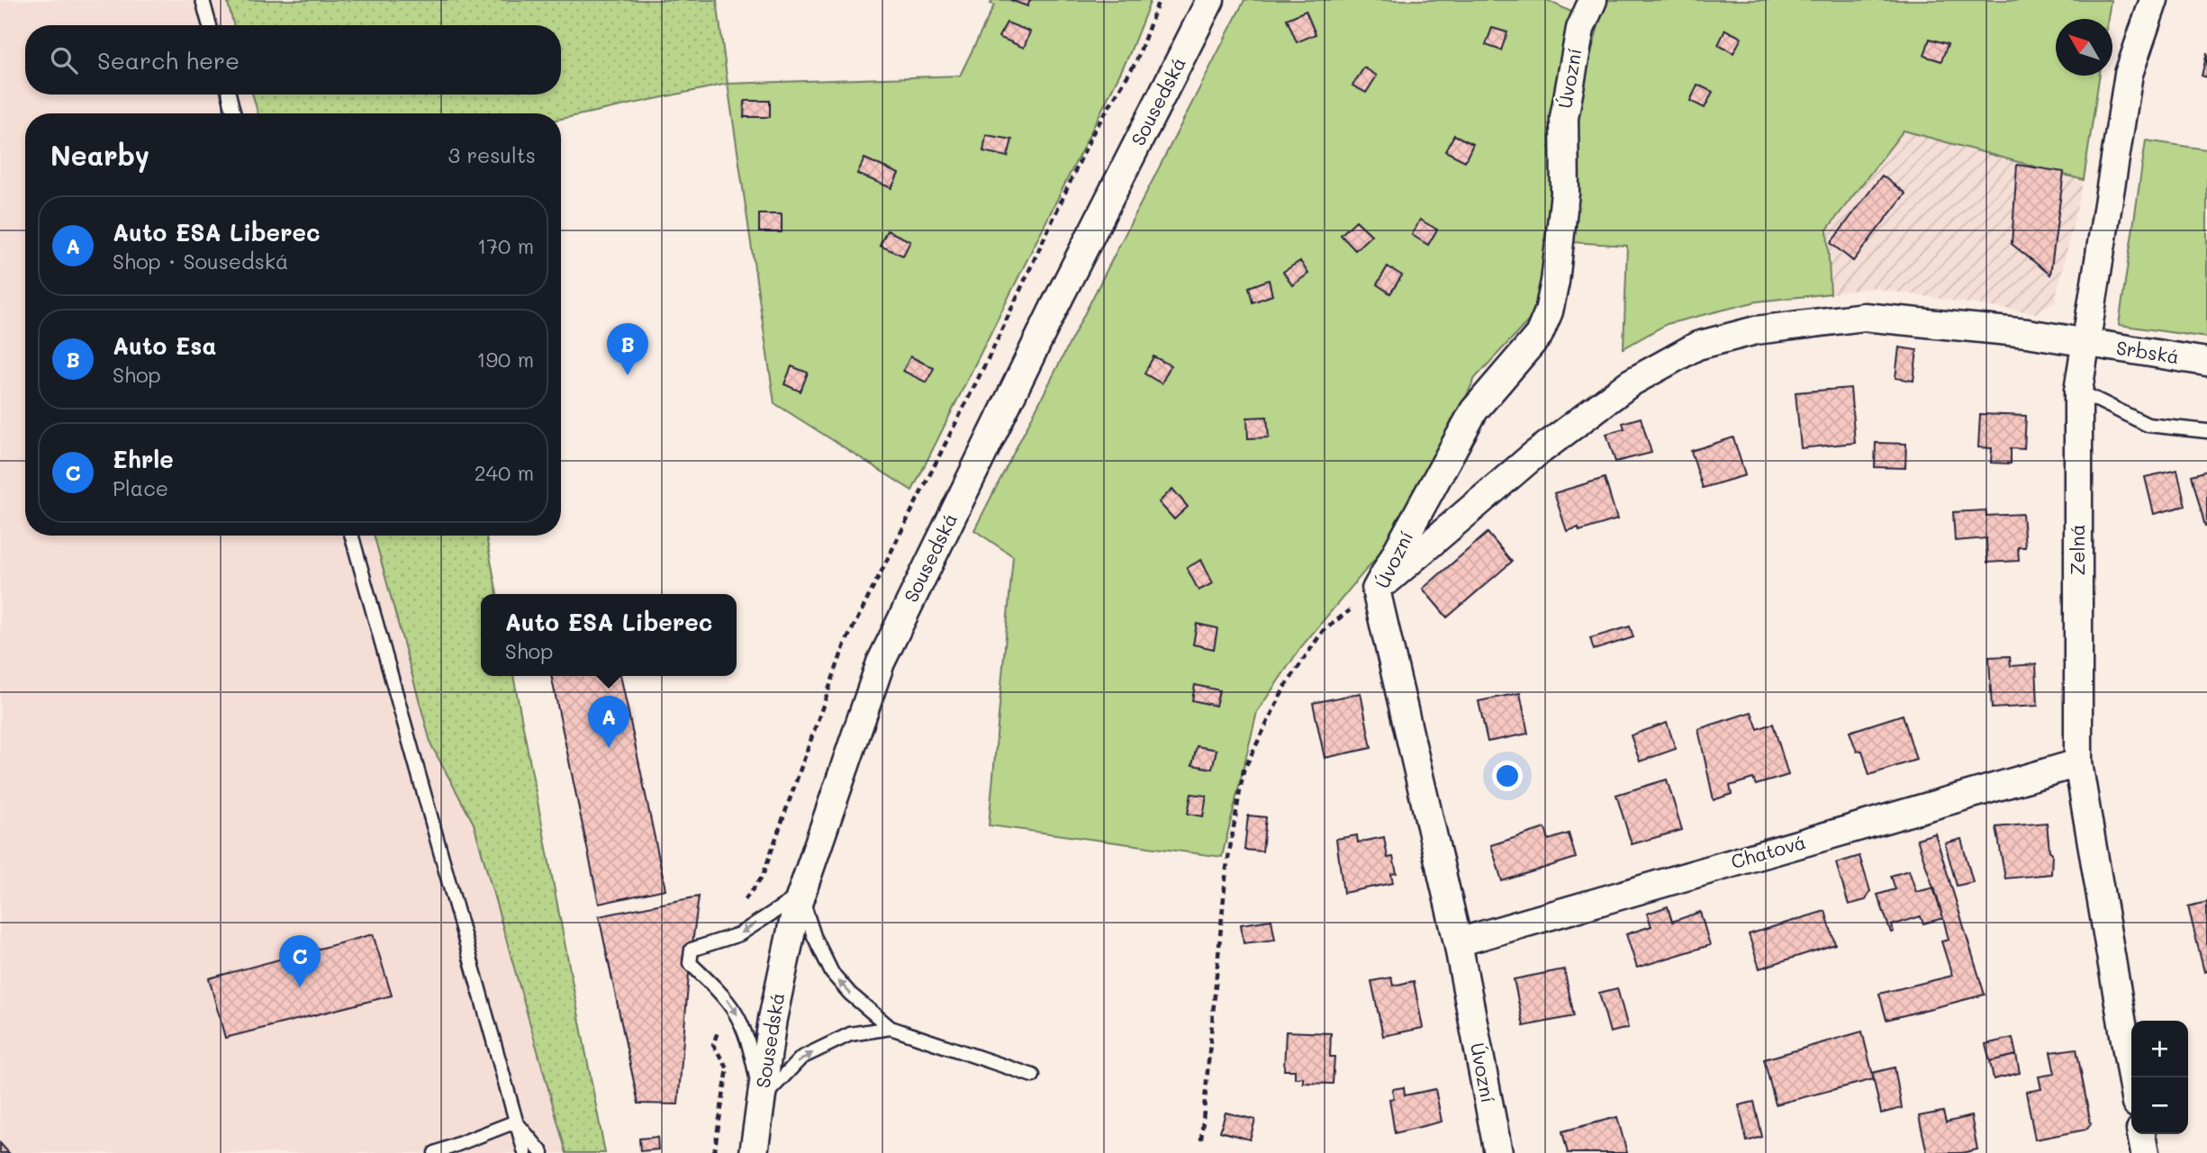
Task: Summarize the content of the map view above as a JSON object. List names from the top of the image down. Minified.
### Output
{"streets":{"street":["Úvozní","Sousedská","Srbská","Zelná","Chatová"]},"crossings":[["Úvozní","Srbská"],["Úvozní","Chatová"],["Srbská","Zelná"],["Zelná","Chatová"]],"north":"top left","page":{"search":"Search here","heading":["Nearby","3 results"],"list":[{"mark":"A","name":"Auto ESA Liberec","note":"Shop · Sousedská","value":"170 m"},{"mark":"B","name":"Auto Esa","note":"Shop","value":"190 m"},{"mark":"C","name":"Ehrle","note":"Place","value":"240 m"}],"pins":["B","A","C"],"popup":["Auto ESA Liberec","Shop"],"map_buttons":["+","−"]}}
